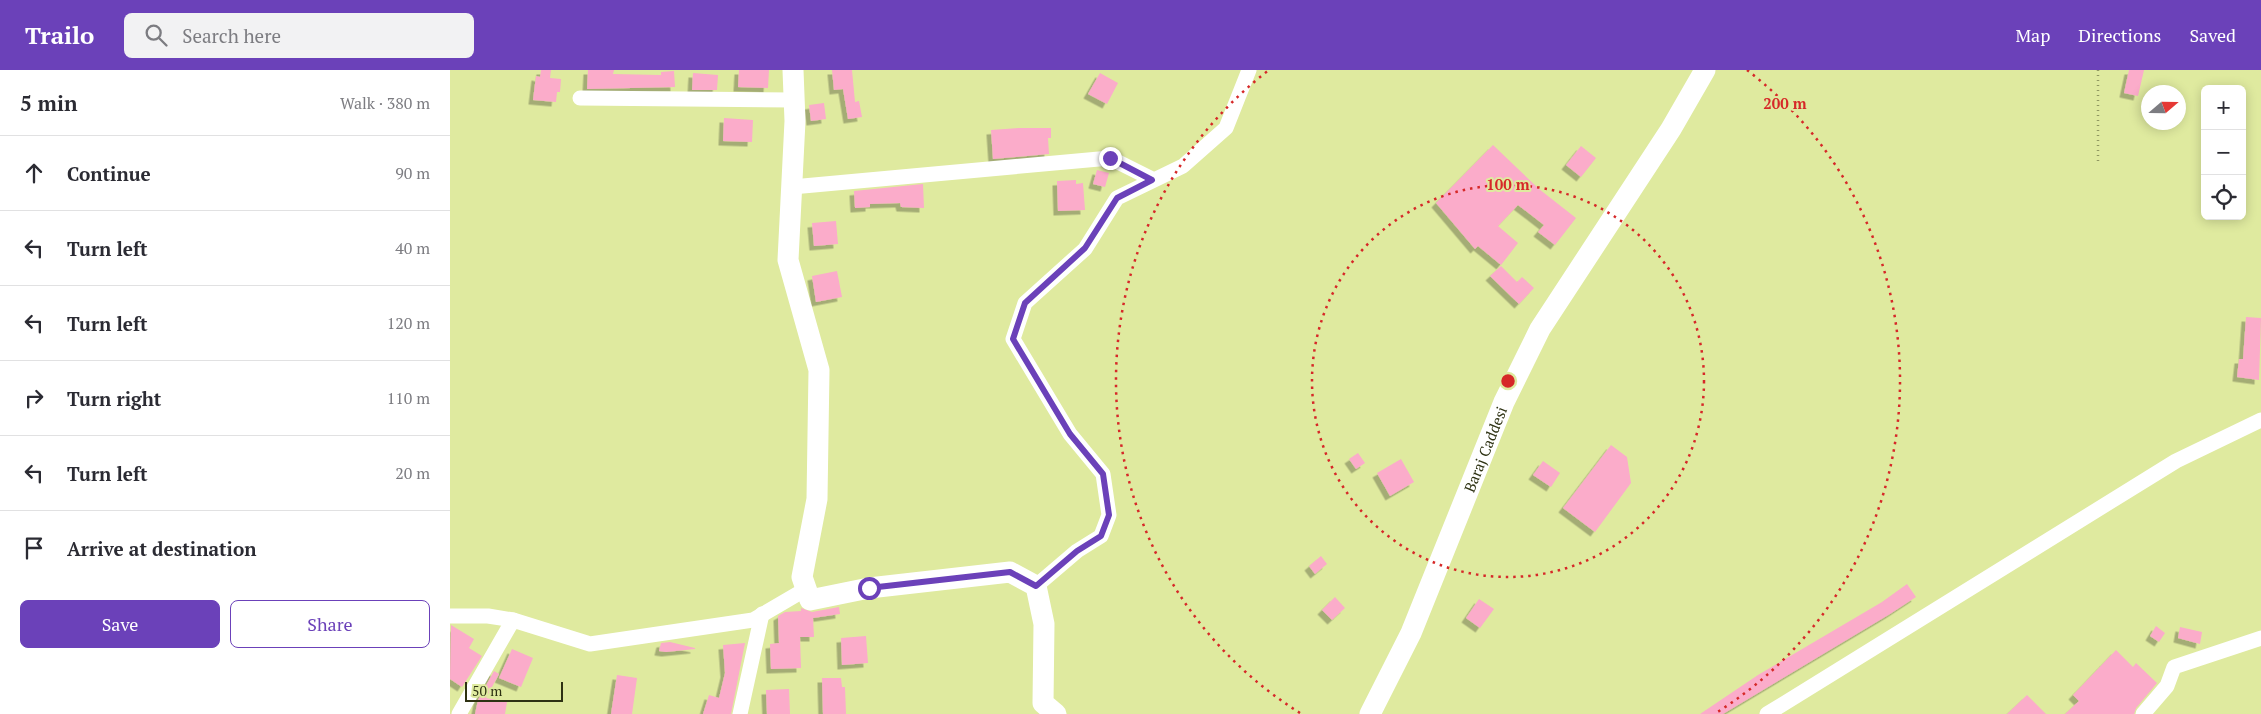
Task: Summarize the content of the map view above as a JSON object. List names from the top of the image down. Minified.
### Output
{"streets":{"street":["Baraj Caddesi"]},"scale_bar":"50 m","north":"right","page":{"header":"Trailo","search":"Search here","nav":["Map","Directions","Saved"],"heading":["5 min","Walk · 380 m"],"map_buttons":["+","−"],"list":[["Continue","90 m"],["Turn left","40 m"],["Turn left","120 m"],["Turn right","110 m"],["Turn left","20 m"],"Arrive at destination"],"buttons":["Save","Share"],"scale":"50 m"},"rings":["200 m","100 m"]}
